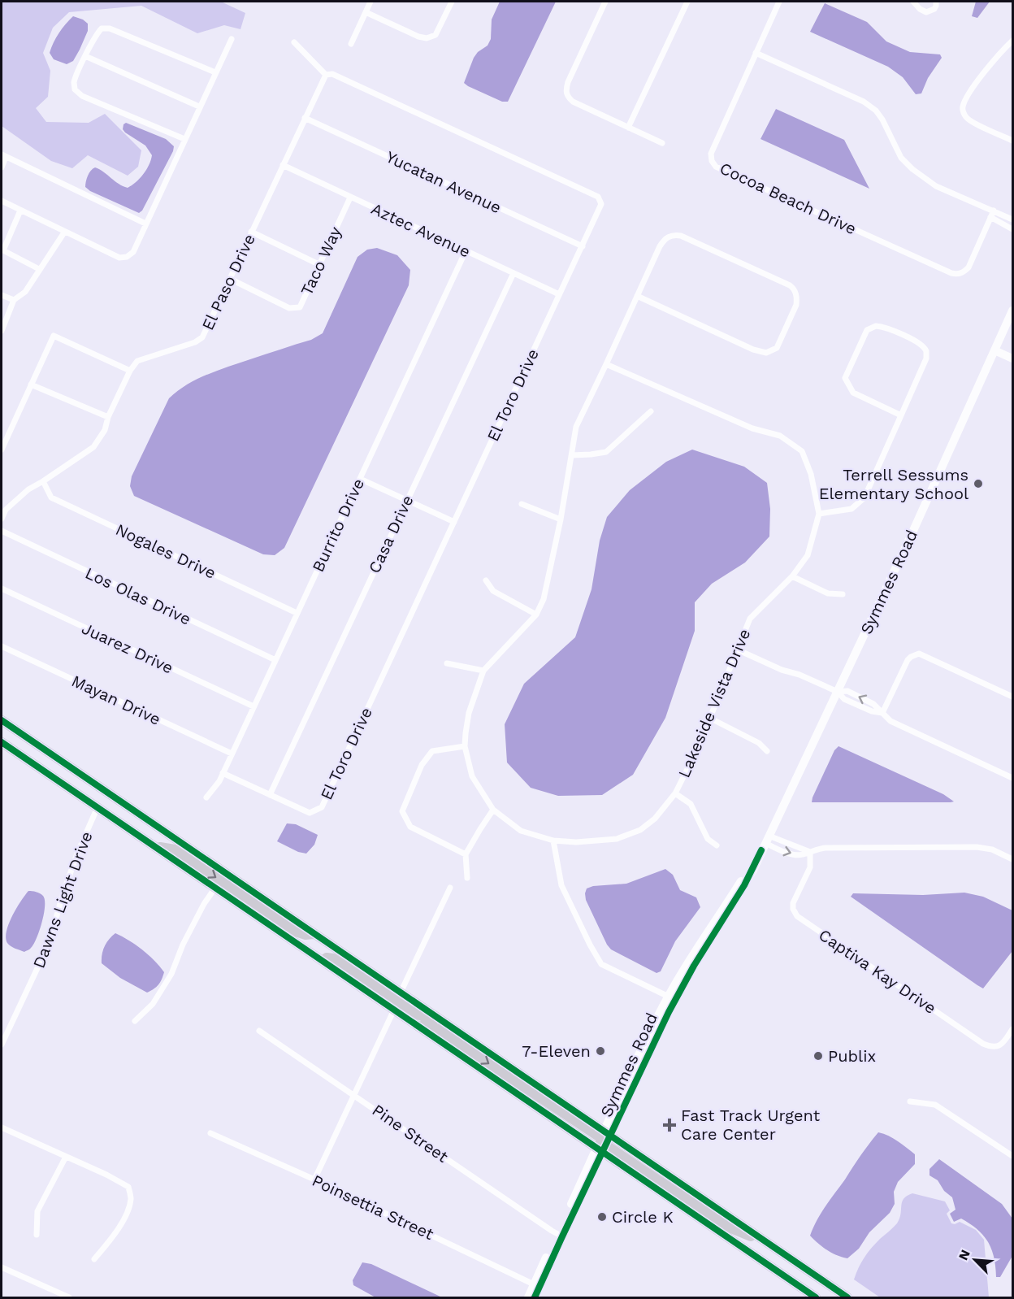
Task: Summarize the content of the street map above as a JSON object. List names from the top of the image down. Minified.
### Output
{"streets":{"street":["Yucatan Avenue","Cocoa Beach Drive","Aztec Avenue","Taco Way","El Paso Drive","El Toro Drive","Burrito Drive","Casa Drive","Nogales Drive","Symmes Road","Los Olas Drive","Juarez Drive","Mayan Drive","Lakeside Vista Drive","Dawns Light Drive","Captiva Kay Drive","Pine Street","Poinsettia Street"]},"crossings":[["Yucatan Avenue","El Paso Drive"],["Yucatan Avenue","El Toro Drive"],["Aztec Avenue","Taco Way"],["Aztec Avenue","El Paso Drive"],["Aztec Avenue","El Toro Drive"],["Aztec Avenue","Burrito Drive"],["Aztec Avenue","Casa Drive"],["Taco Way","El Paso Drive"],["El Paso Drive","El Toro Drive"],["El Paso Drive","Nogales Drive"],["El Toro Drive","Burrito Drive"],["El Toro Drive","Casa Drive"],["Burrito Drive","Nogales Drive"],["Burrito Drive","Los Olas Drive"],["Burrito Drive","Juarez Drive"],["Burrito Drive","Mayan Drive"],["Symmes Road","Pine Street"],["Symmes Road","Poinsettia Street"]],"places":{"other":["Terrell Sessums Elementary School","7-Eleven","Publix","Circle K"],"health":["Fast Track Urgent Care Center"]},"north":"top left"}
